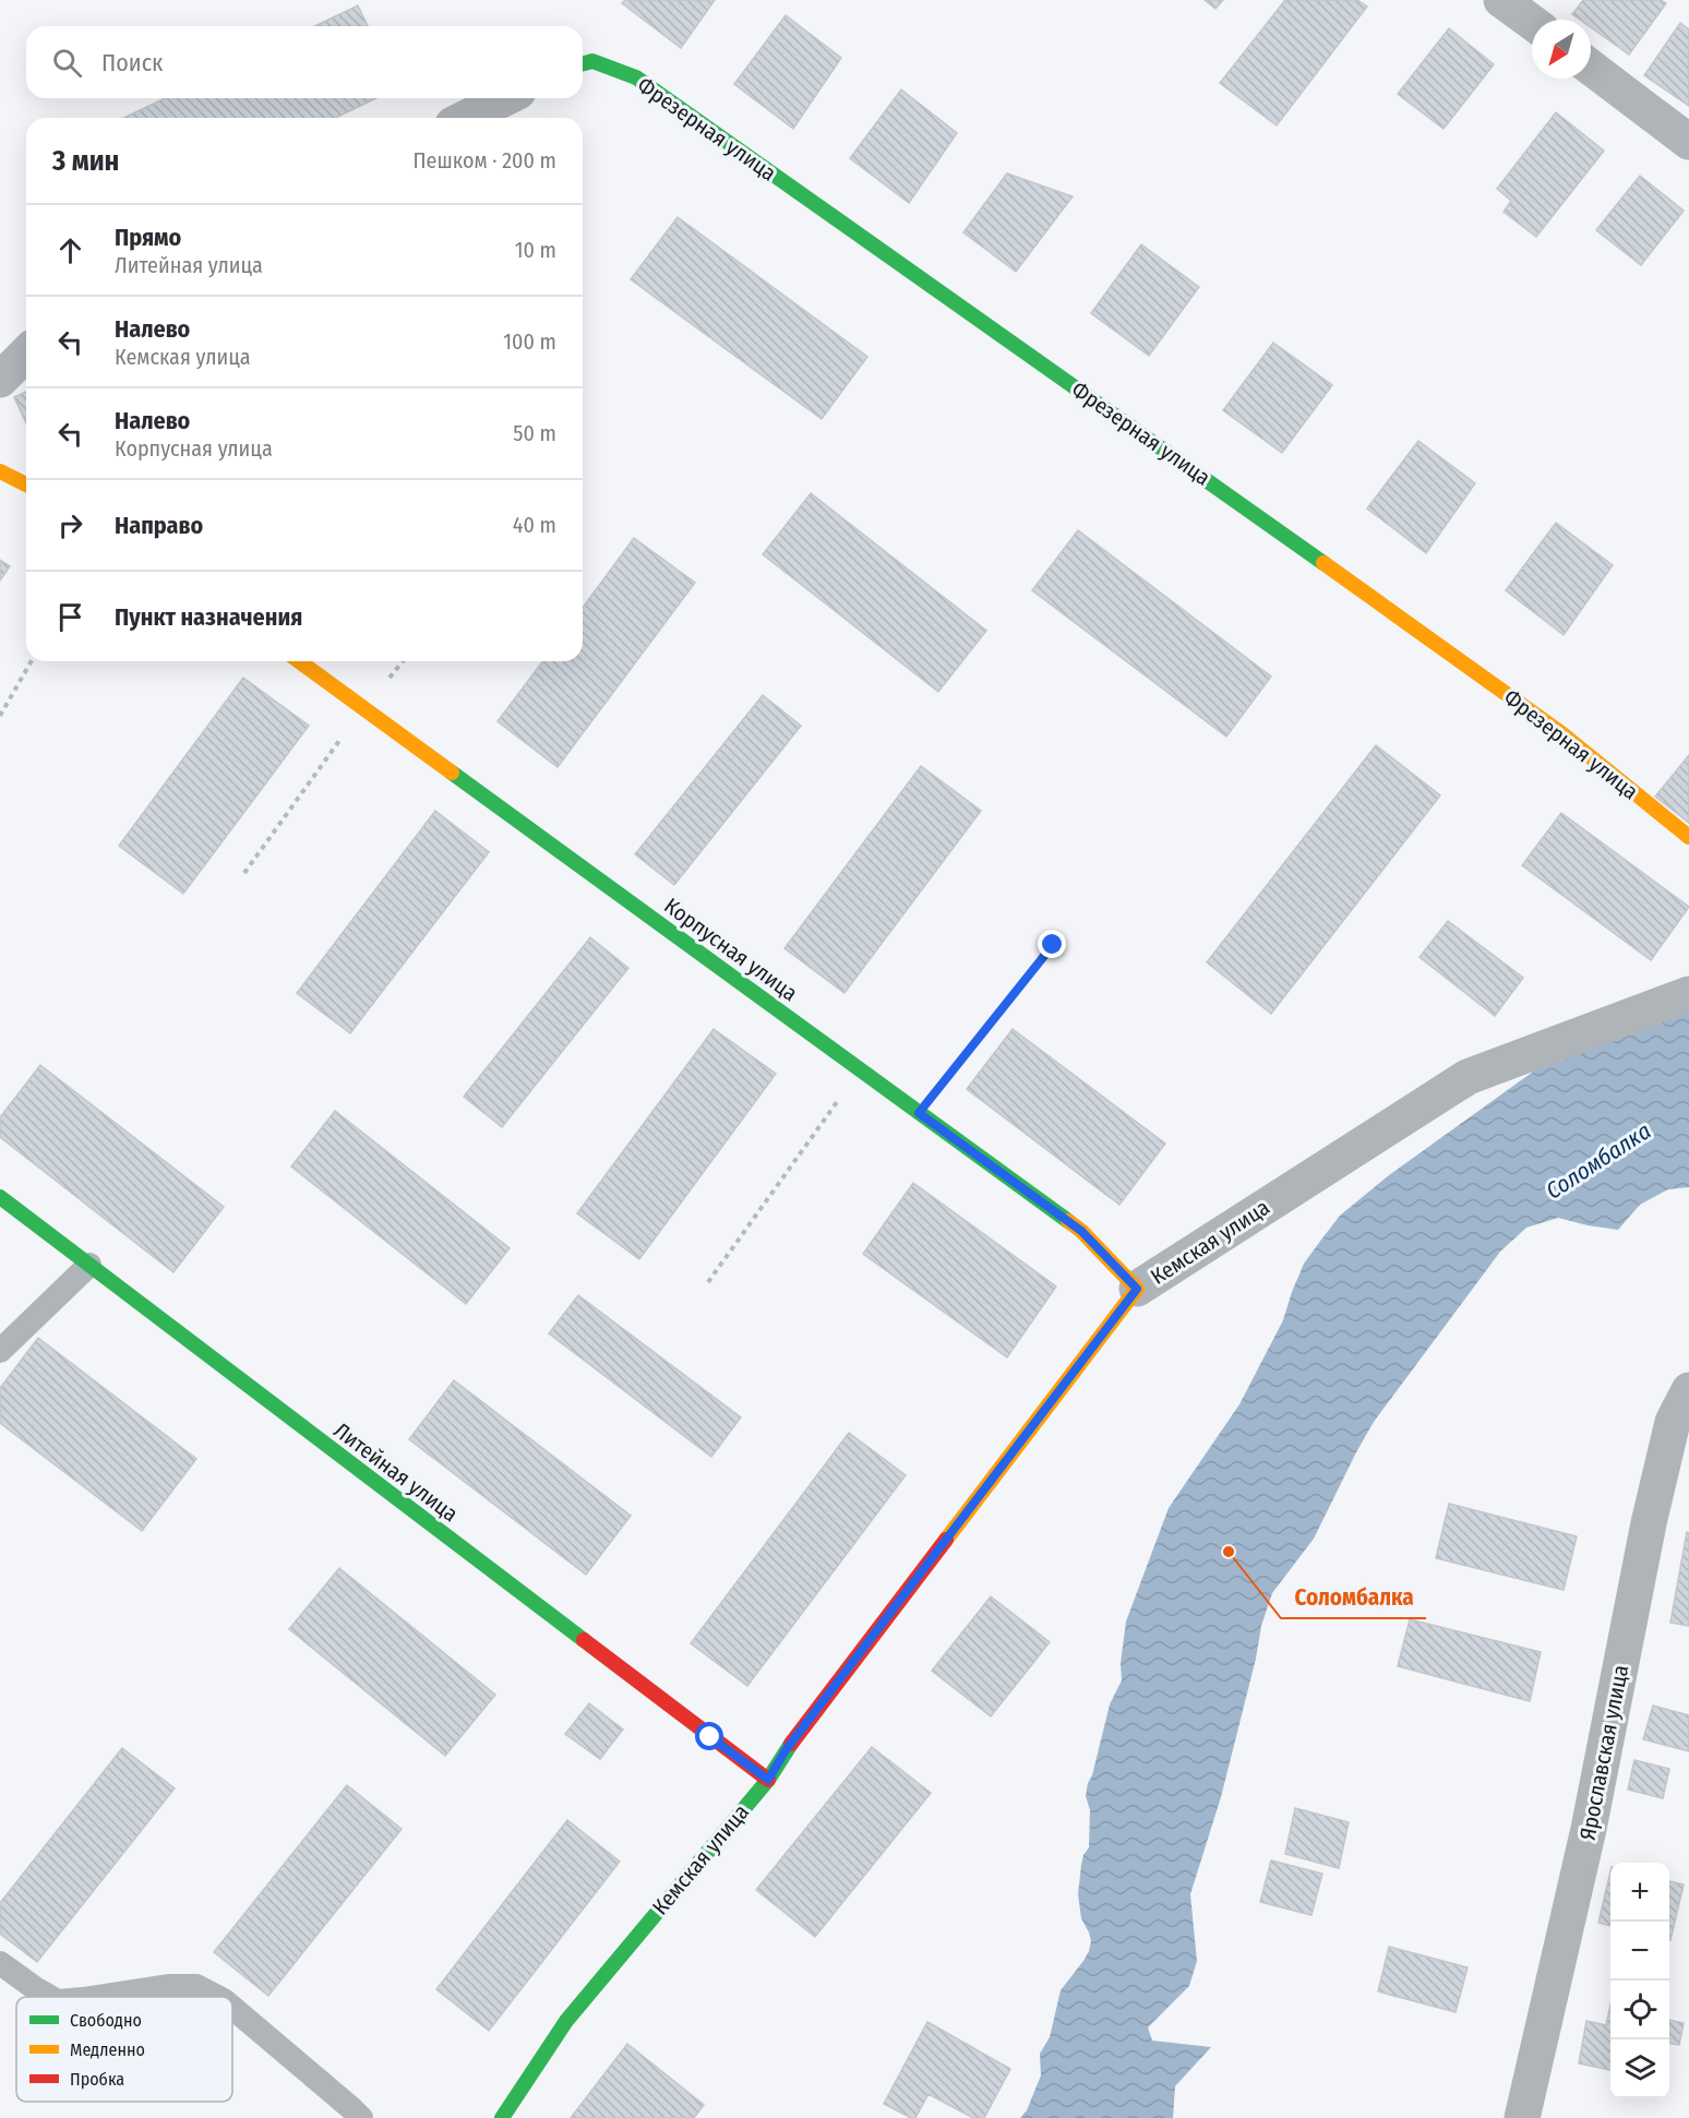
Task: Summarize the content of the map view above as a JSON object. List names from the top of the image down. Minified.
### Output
{"streets":{"street":["Фрезерная улица","Корпусная улица","Кемская улица","Литейная улица","Ярославская улица"]},"crossings":[["Корпусная улица","Кемская улица"],["Кемская улица","Литейная улица"]],"water":["Соломбалка"],"places":["Соломбалка"],"legend":["Свободно","Медленно","Пробка"],"north":"bottom left","page":{"search":"Поиск","heading":["3 мин","Пешком · 200 m"],"list":[["Прямо","Литейная улица","10 m"],["Налево","Кемская улица","100 m"],["Налево","Корпусная улица","50 m"],["Направо","40 m"],"Пункт назначения"],"map_buttons":["+","−"]}}
